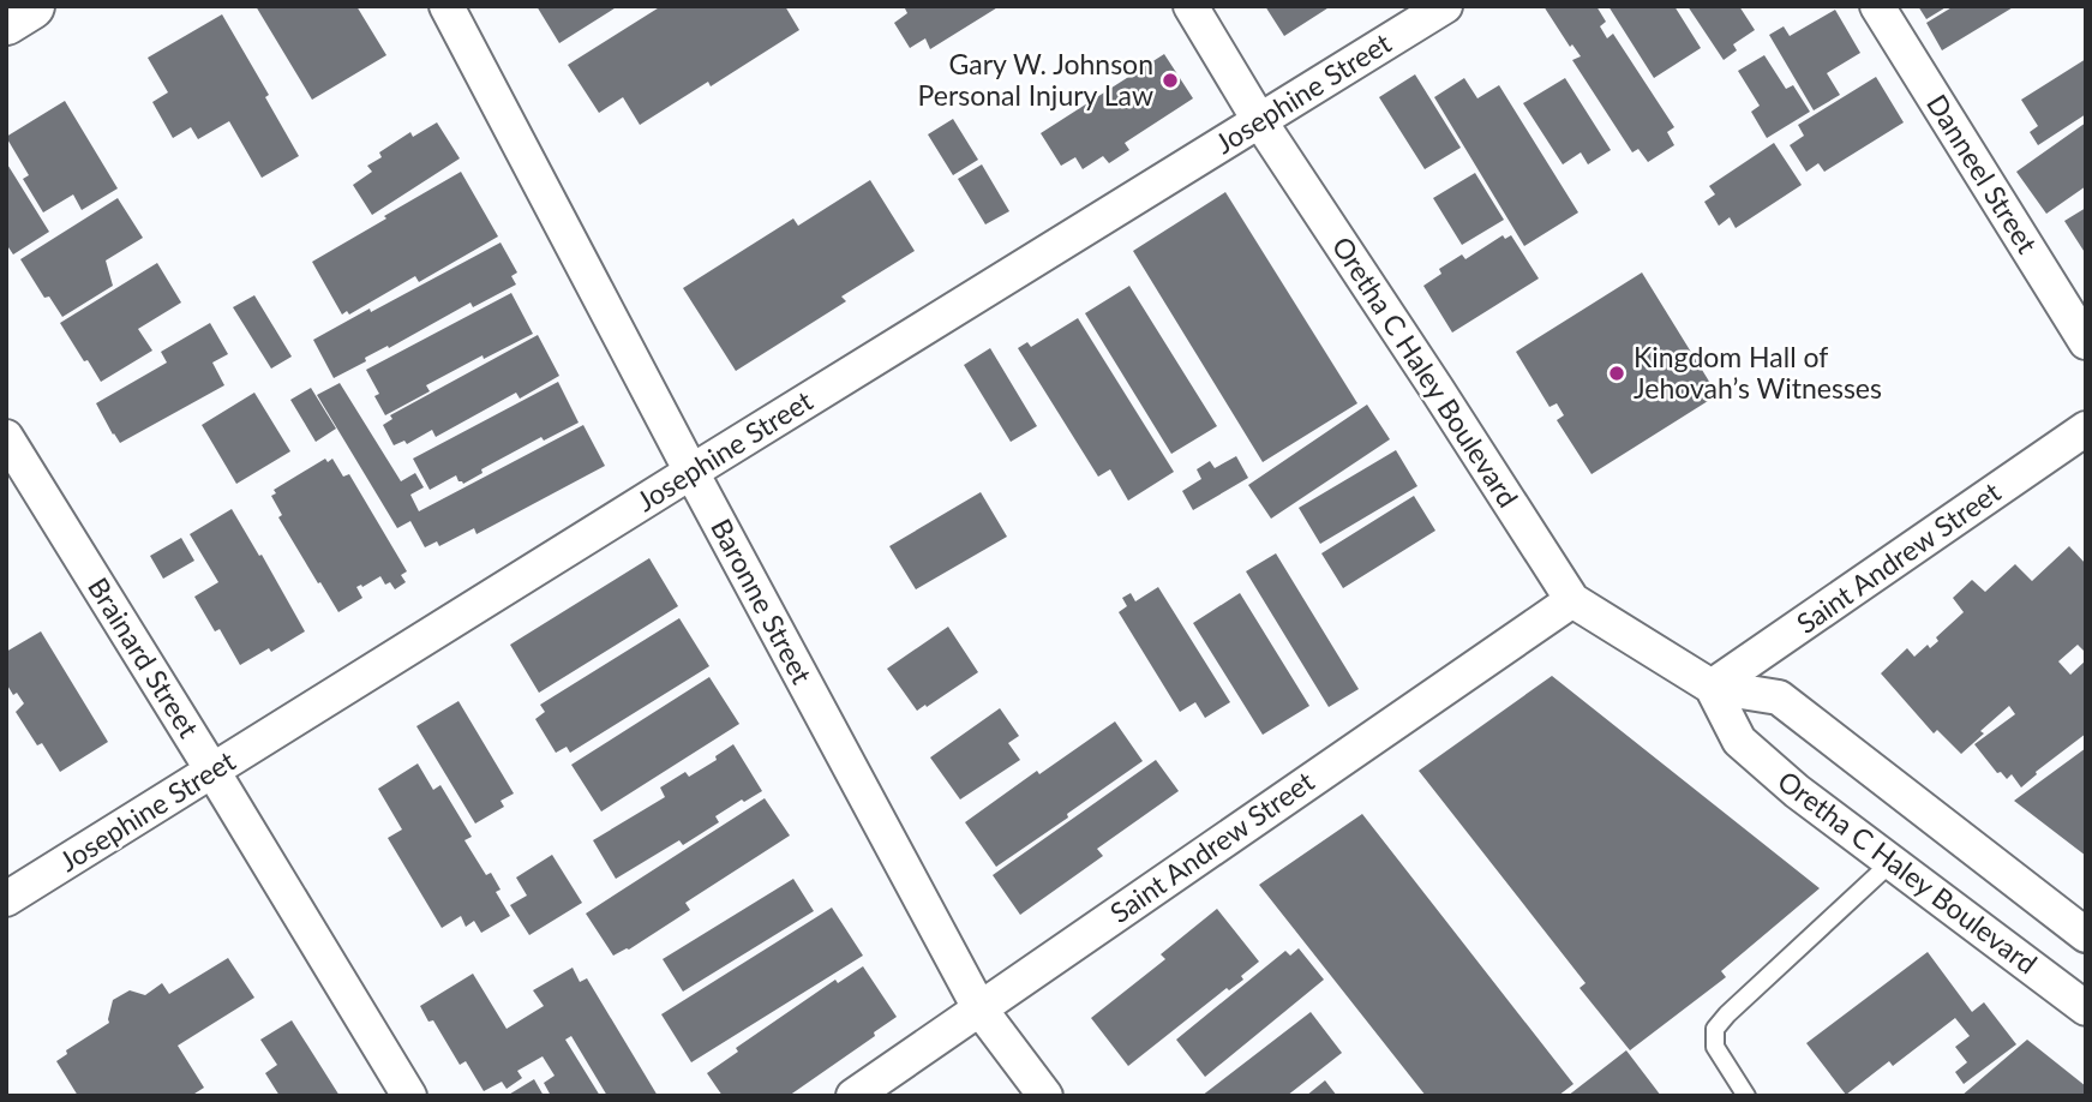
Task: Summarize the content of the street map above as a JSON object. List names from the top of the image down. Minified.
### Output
{"streets":{"street":["Josephine Street","Danneel Street","Oretha C Haley Boulevard","Saint Andrew Street","Baronne Street","Brainard Street"]},"crossings":[["Josephine Street","Oretha C Haley Boulevard"],["Josephine Street","Baronne Street"],["Josephine Street","Brainard Street"],["Oretha C Haley Boulevard","Saint Andrew Street"],["Saint Andrew Street","Baronne Street"]],"places":["Gary W. Johnson Personal Injury Law","Kingdom Hall of Jehovah’s Witnesses"]}
